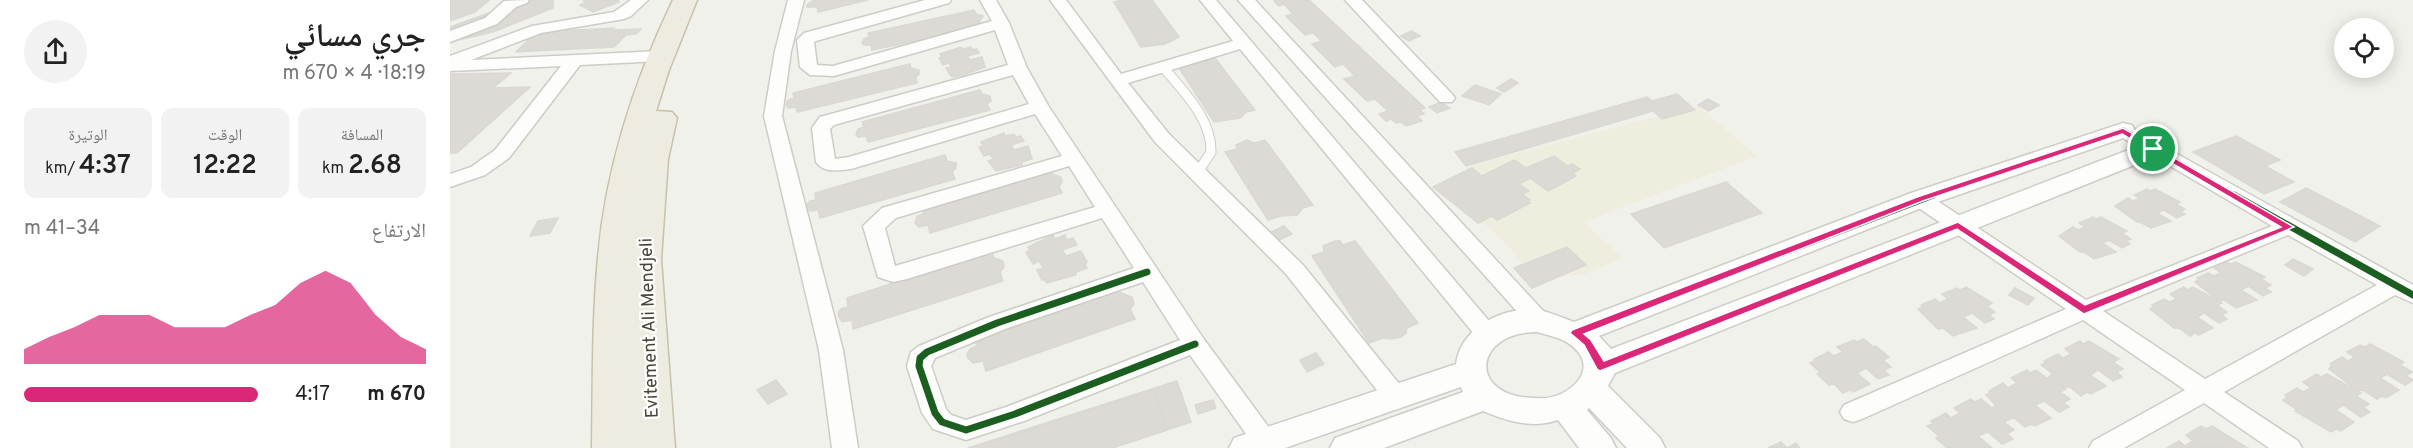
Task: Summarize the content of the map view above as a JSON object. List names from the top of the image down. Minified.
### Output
{"streets":{"highway":["Evitement Ali Mendjeli"]},"page":{"heading":["جري مسائي","18:19 · 4 × 670 m"],"stats":[["المسافة","2.68 km"],["الوقت","12:22"],["الوتيرة","4:37 /km"]],"chart":["الارتفاع","34–41 m"],"list":[{"name":"670 m","note":"4:17"}]}}
